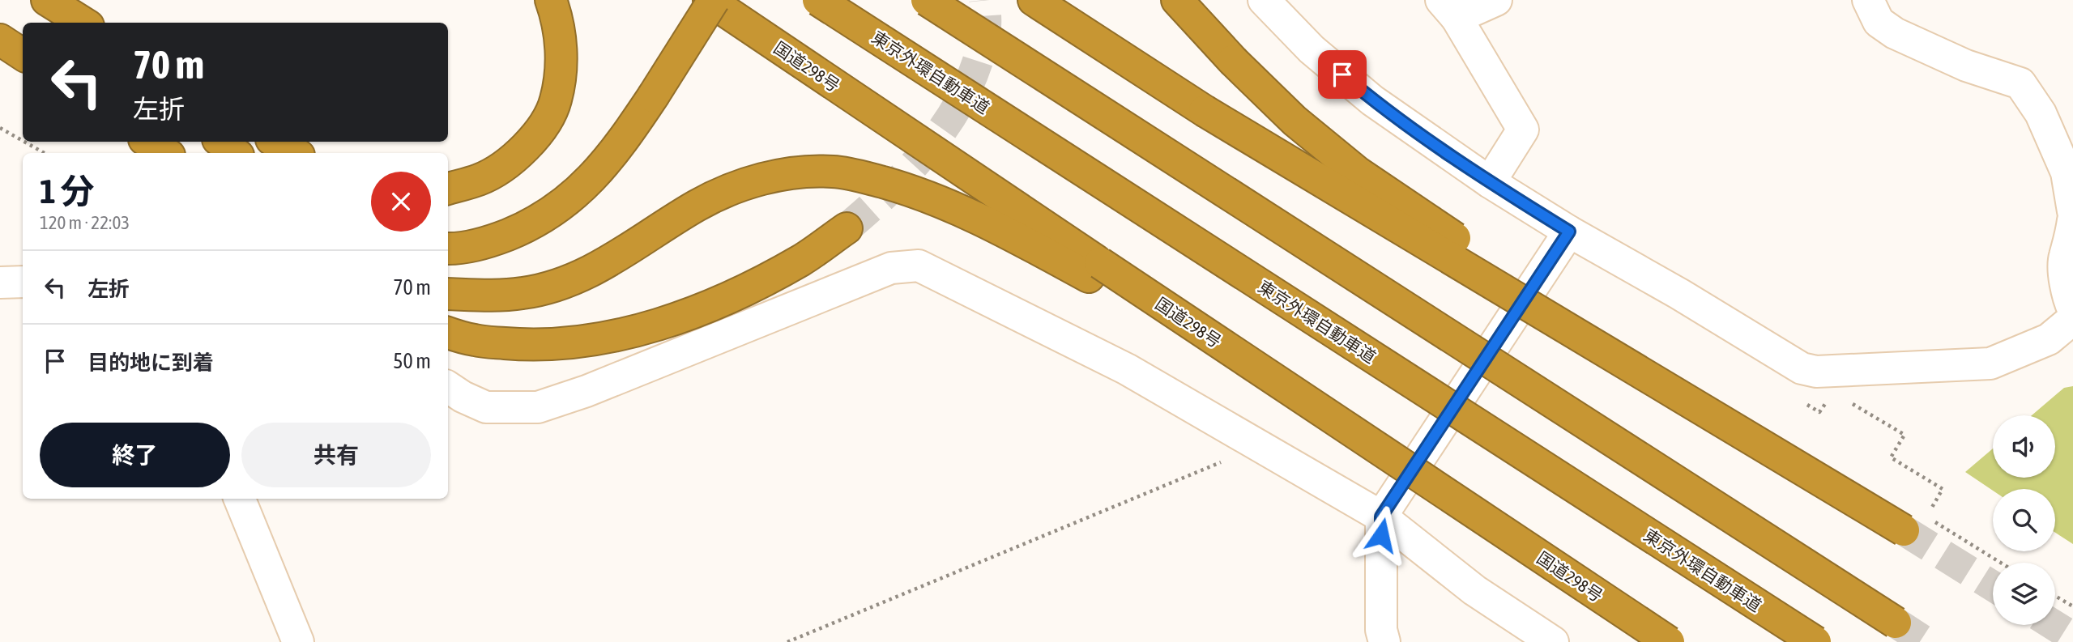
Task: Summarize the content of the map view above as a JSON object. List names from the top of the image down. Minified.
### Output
{"streets":{"highway":["国道298号","東京外環自動車道"]},"page":{"turn":["70 m","左折"],"heading":["1 分","120 m · 22:03"],"list":[{"name":"左折","value":"70 m"},{"name":"目的地に到着","value":"50 m"}],"buttons":["終了","共有"]}}
